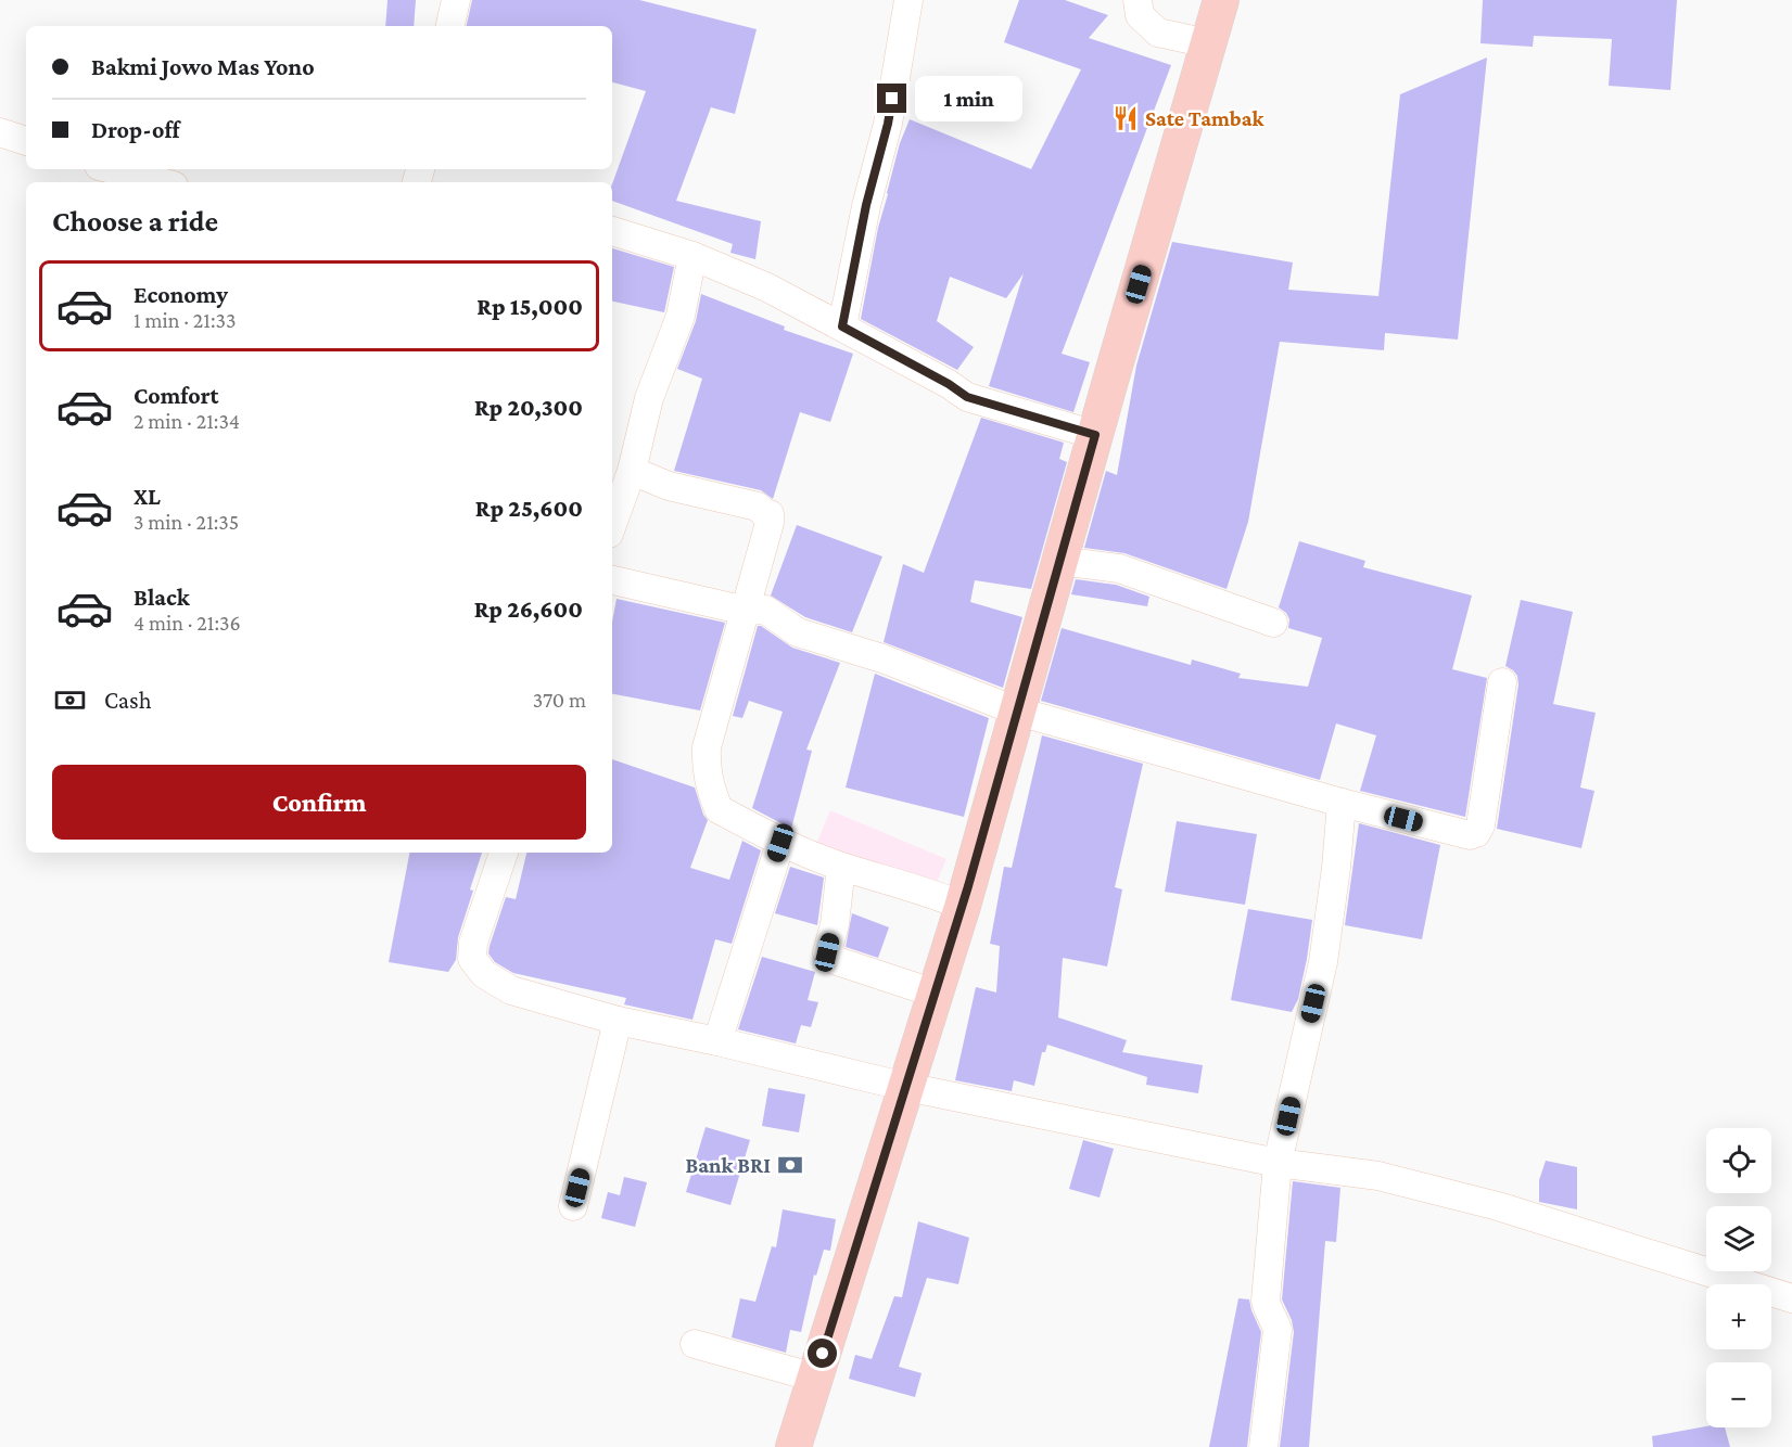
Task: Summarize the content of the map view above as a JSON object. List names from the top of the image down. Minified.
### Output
{"places":{"restaurant":["Sate Tambak"],"bank":["Bank BRI"]},"page":{"banner":["Bakmi Jowo Mas Yono","Drop-off"],"bubble":"1 min","heading":"Choose a ride","list":[{"name":"Economy","note":"1 min · 21:33","value":"Rp 15,000"},{"name":"Comfort","note":"2 min · 21:34","value":"Rp 20,300"},{"name":"XL","note":"3 min · 21:35","value":"Rp 25,600"},{"name":"Black","note":"4 min · 21:36","value":"Rp 26,600"}],"pay":["Cash","370 m"],"buttons":"Confirm","map_buttons":["+","−"]}}
